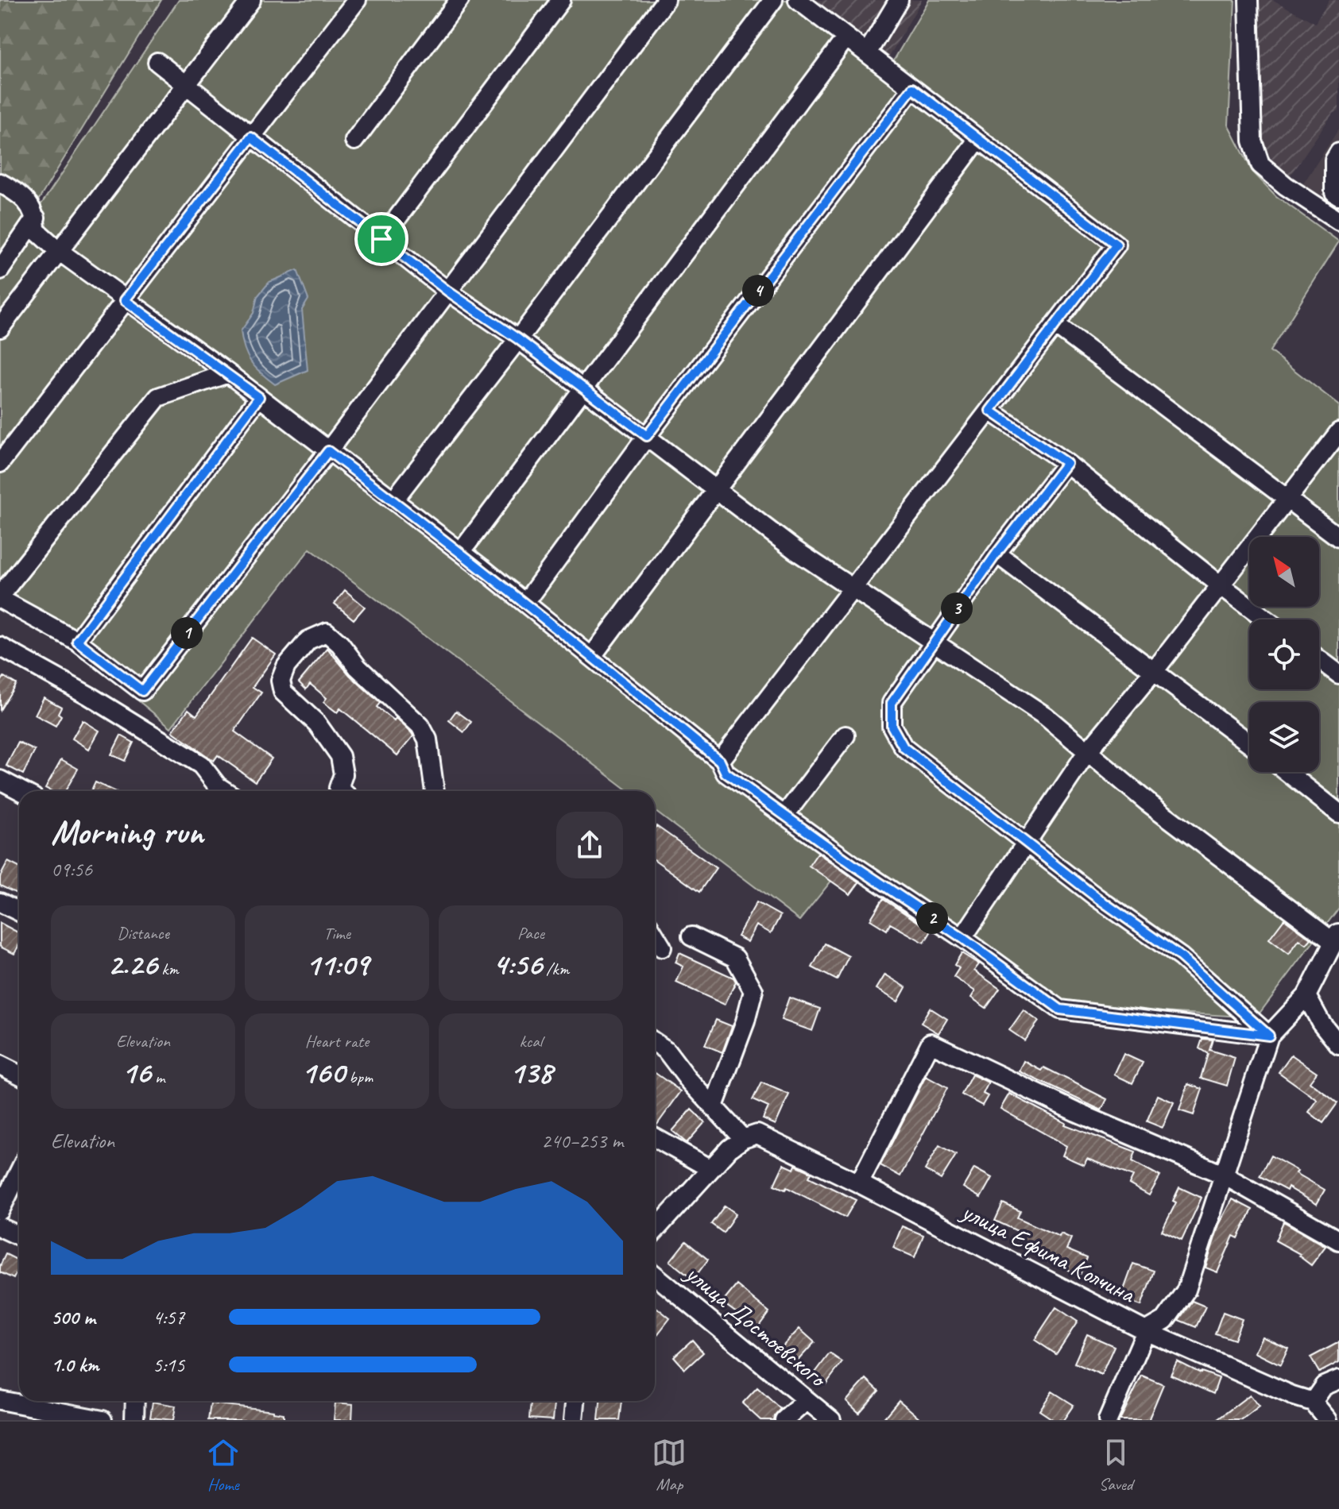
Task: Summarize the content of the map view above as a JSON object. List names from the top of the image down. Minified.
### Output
{"streets":{"street":["улица Ефима Колчина","улица Достоевского"]},"north":"top left","page":{"pins":["4","3","1","2"],"heading":["Morning run","09:56"],"stats":[["Distance","2.26 km"],["Time","11:09"],["Pace","4:56 /km"],["Elevation","16 m"],["Heart rate","160 bpm"],["kcal","138"]],"chart":["Elevation","240–253 m"],"list":[{"name":"500 m","note":"4:57"},{"name":"1.0 km","note":"5:15"}],"tabs":["Home","Map","Saved"]}}
